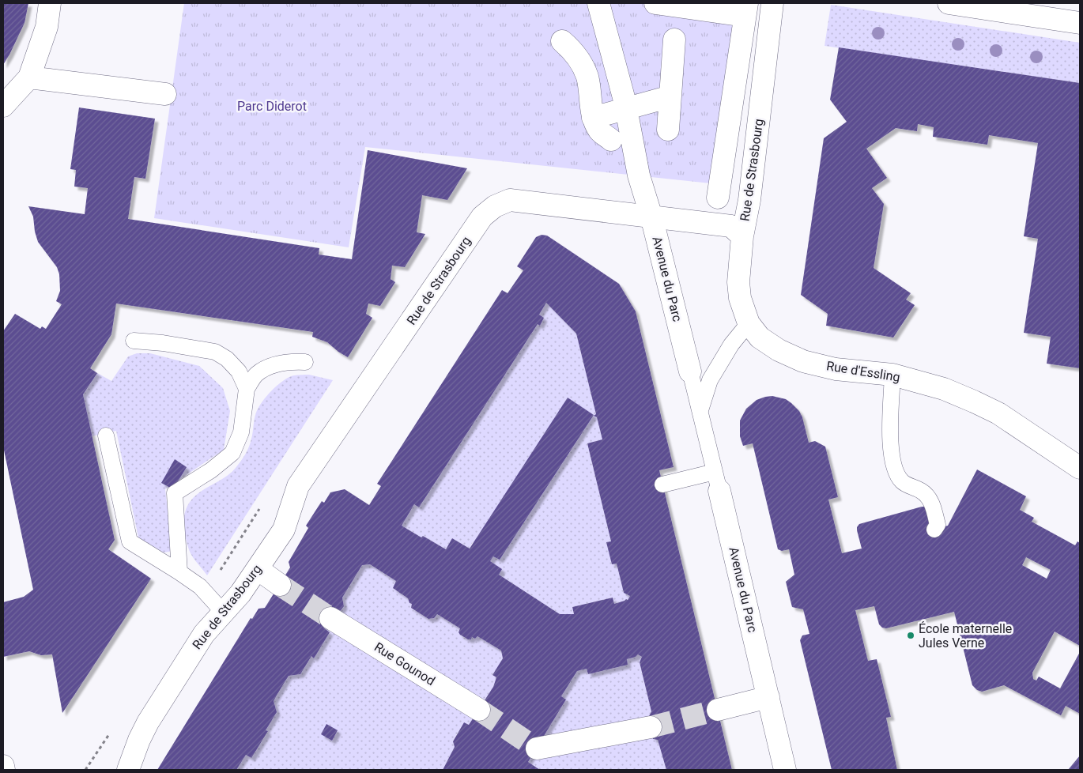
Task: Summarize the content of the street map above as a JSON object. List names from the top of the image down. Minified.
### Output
{"streets":{"street":["Rue de Strasbourg","Avenue du Parc","Rue d'Essling","Rue Gounod"]},"crossings":[["Rue de Strasbourg","Avenue du Parc"],["Rue de Strasbourg","Rue d'Essling"]],"parks":["Parc Diderot"],"places":["École maternelle Jules Verne"]}
